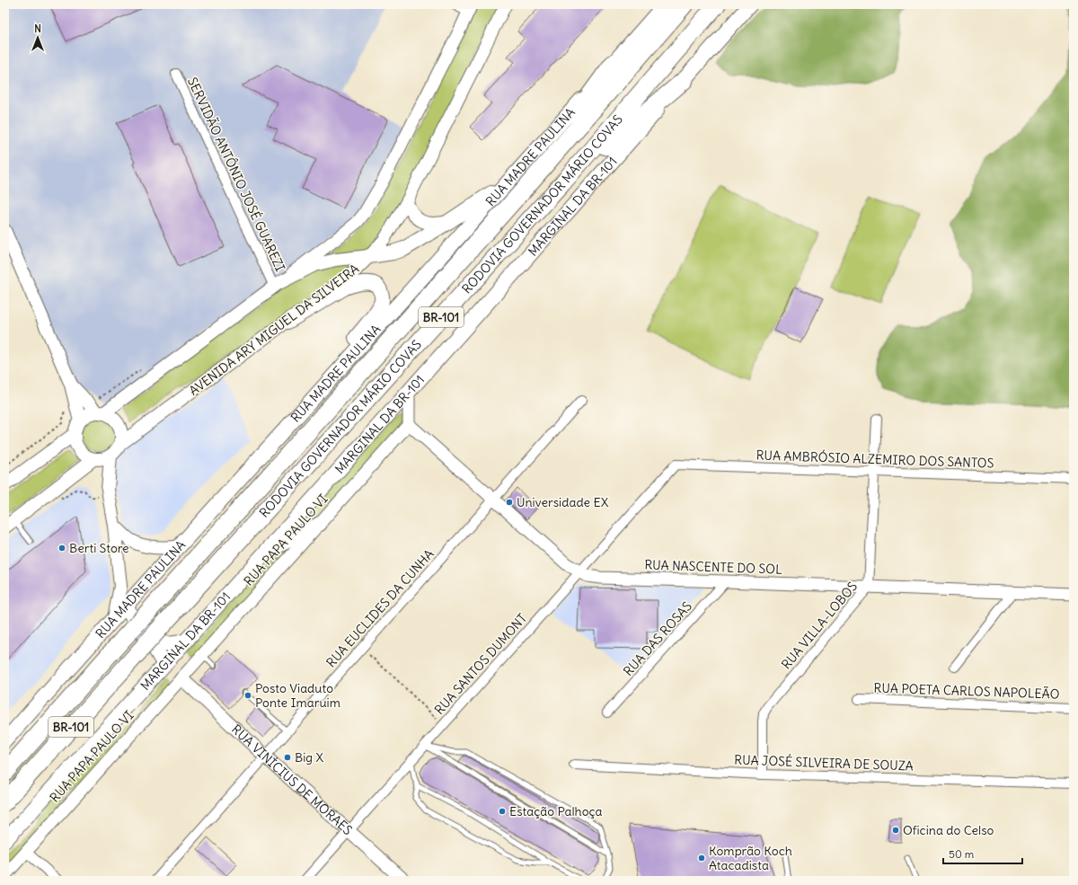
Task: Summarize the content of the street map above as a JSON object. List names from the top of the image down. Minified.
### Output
{"streets":{"highway":["RODOVIA GOVERNADOR MÁRIO COVAS","BR-101"],"main road":["RUA MADRE PAULINA","MARGINAL DA BR-101","AVENIDA ARY MIGUEL DA SILVEIRA","RUA VINÍCIUS DE MORAES"],"street":["SERVIDÃO ANTÔNIO JOSÉ GUAREZI","RUA AMBRÓSIO ALZEMIRO DOS SANTOS","RUA PAPA PAULO VI","RUA NASCENTE DO SOL","RUA EUCLIDES DA CUNHA","RUA VILLA-LOBOS","RUA DAS ROSAS","RUA SANTOS DUMONT","RUA POETA CARLOS NAPOLEÃO","RUA JOSÉ SILVEIRA DE SOUZA"]},"crossings":[["RUA AMBRÓSIO ALZEMIRO DOS SANTOS","RUA VILLA-LOBOS"],["RUA AMBRÓSIO ALZEMIRO DOS SANTOS","RUA SANTOS DUMONT"],["RUA PAPA PAULO VI","RUA NASCENTE DO SOL"],["RUA PAPA PAULO VI","RUA VINÍCIUS DE MORAES"],["RUA NASCENTE DO SOL","RUA EUCLIDES DA CUNHA"],["RUA NASCENTE DO SOL","RUA VILLA-LOBOS"],["RUA NASCENTE DO SOL","RUA DAS ROSAS"],["RUA NASCENTE DO SOL","RUA SANTOS DUMONT"],["RUA EUCLIDES DA CUNHA","RUA VINÍCIUS DE MORAES"],["RUA VILLA-LOBOS","RUA JOSÉ SILVEIRA DE SOUZA"],["RUA SANTOS DUMONT","RUA VINÍCIUS DE MORAES"]],"places":["Universidade EX","Berti Store","Posto Viaduto Ponte Imaruim","Big X","Estação Palhoça","Oficina do Celso","Komprão Koch Atacadista"],"scale_bar":"50 m","north":"top"}
